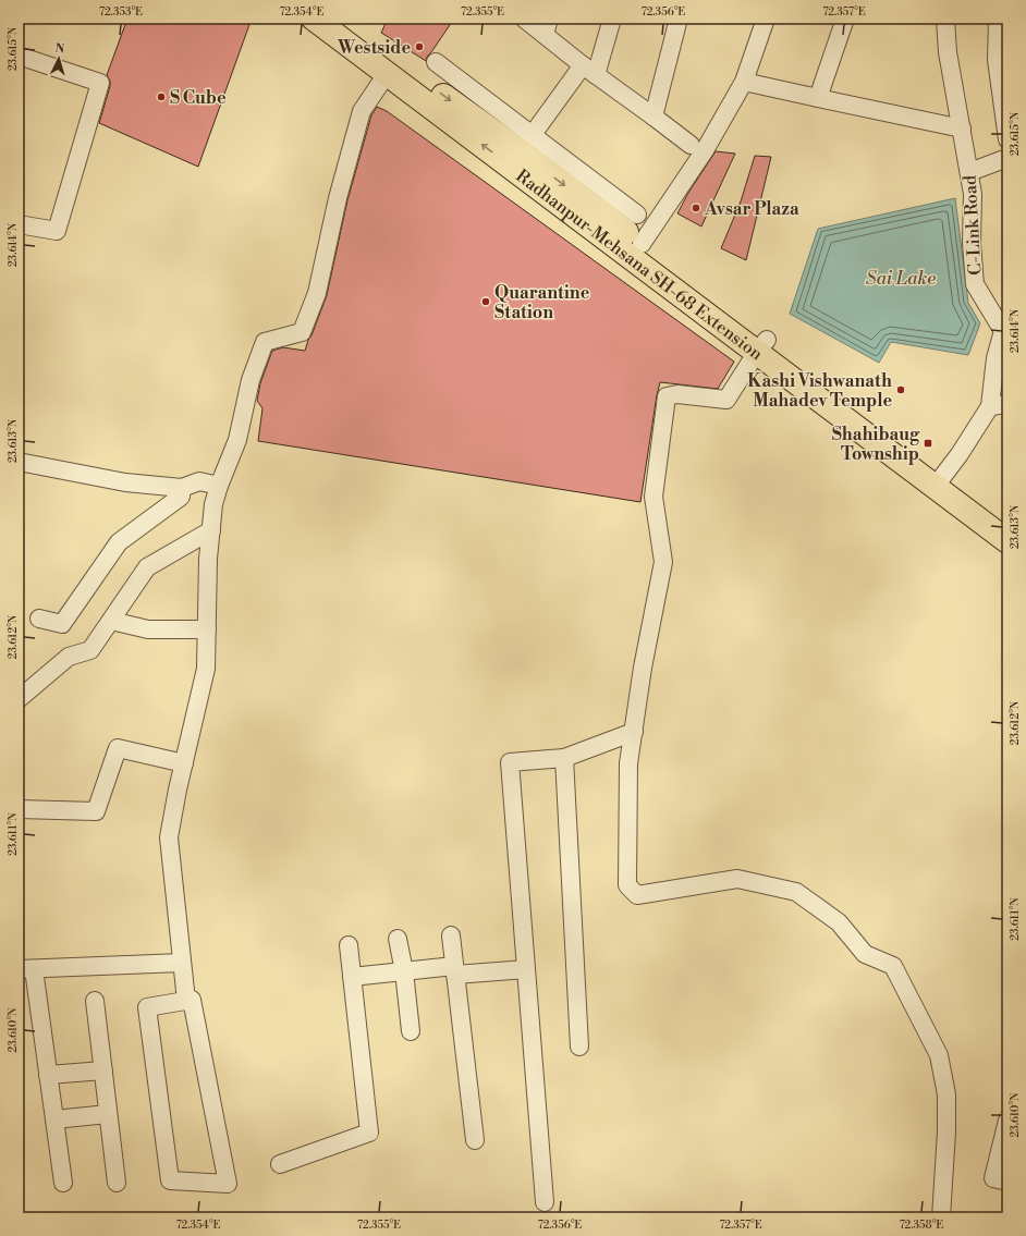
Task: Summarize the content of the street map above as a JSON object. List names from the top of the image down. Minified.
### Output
{"streets":{"highway":["Radhanpur-Mehsana SH-68 Extension"],"street":["C-Link Road"]},"crossings":[["C-Link Road","Radhanpur-Mehsana SH-68 Extension"]],"water":["Sai Lake"],"places":{"other":["Westside","S Cube","Avsar Plaza","Quarantine Station","Kashi Vishwanath Mahadev Temple"],"transit":["Shahibaug Township"]},"north":"top","coordinates":["72.353°E","72.354°E","72.355°E","72.356°E","72.357°E","23.615°N","23.614°N","23.613°N","23.612°N","23.611°N","23.610°N","72.358°E"]}
